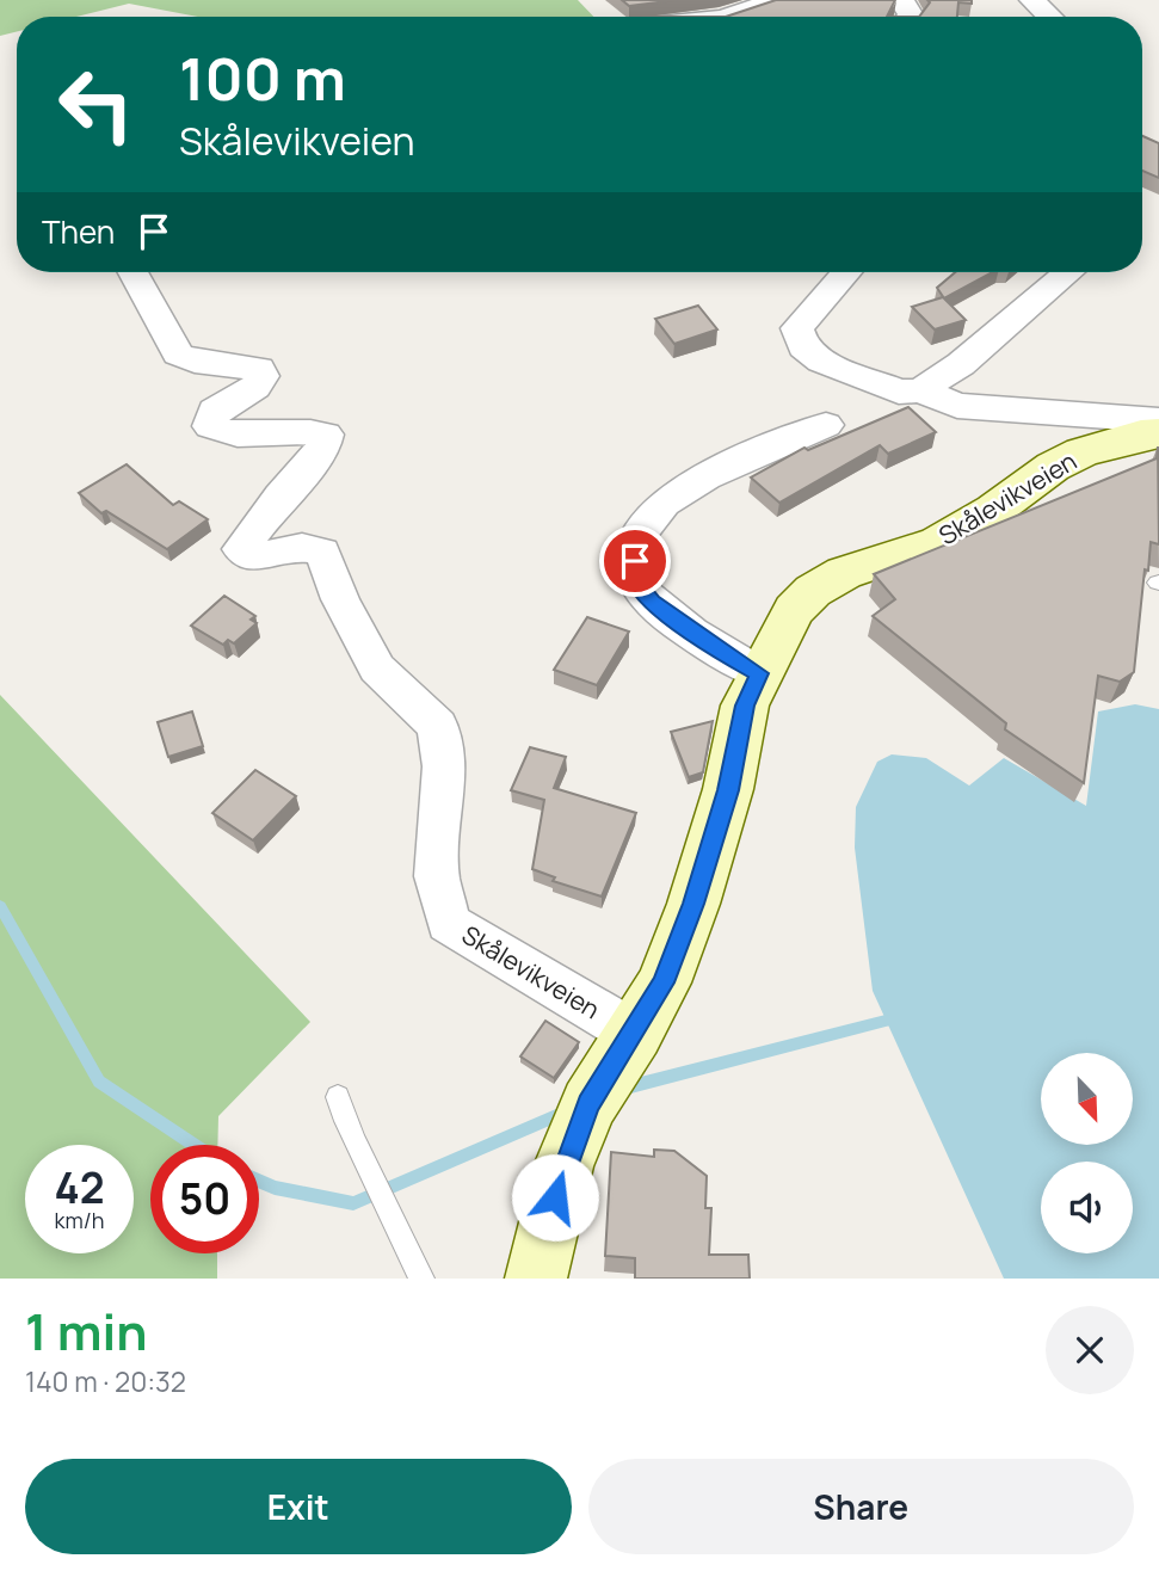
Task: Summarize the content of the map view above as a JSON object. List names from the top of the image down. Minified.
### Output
{"streets":{"main road":["Skålevikveien"]},"north":"bottom right","page":{"turn":["100 m","Skålevikveien"],"then":"Then","speed":"42 km/h","limit":"50","heading":["1 min","140 m · 20:32"],"buttons":["Exit","Share"]}}
